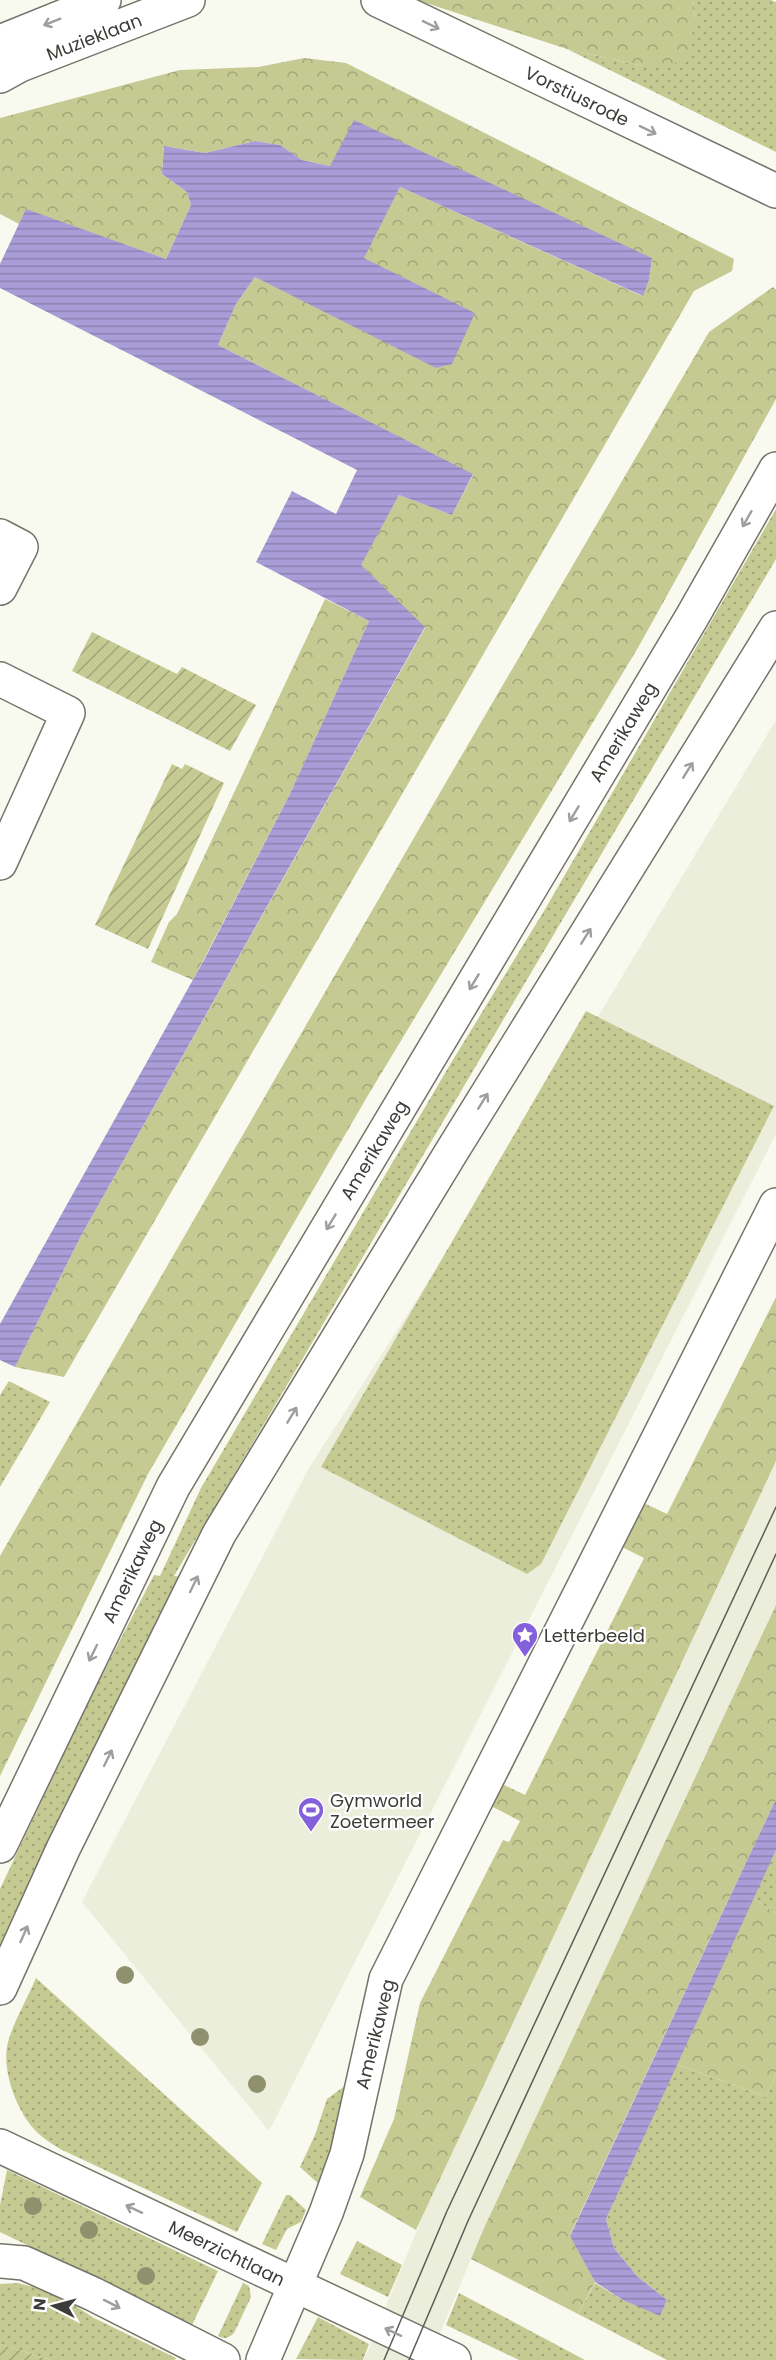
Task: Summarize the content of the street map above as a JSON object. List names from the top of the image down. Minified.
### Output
{"streets":{"main road":["Muzieklaan","Vorstiusrode","Amerikaweg","Meerzichtlaan"]},"crossings":[["Amerikaweg","Meerzichtlaan"]],"one_way":["Vorstiusrode"],"places":{"place":["Letterbeeld"],"sports":["Gymworld Zoetermeer"]},"north":"left"}
